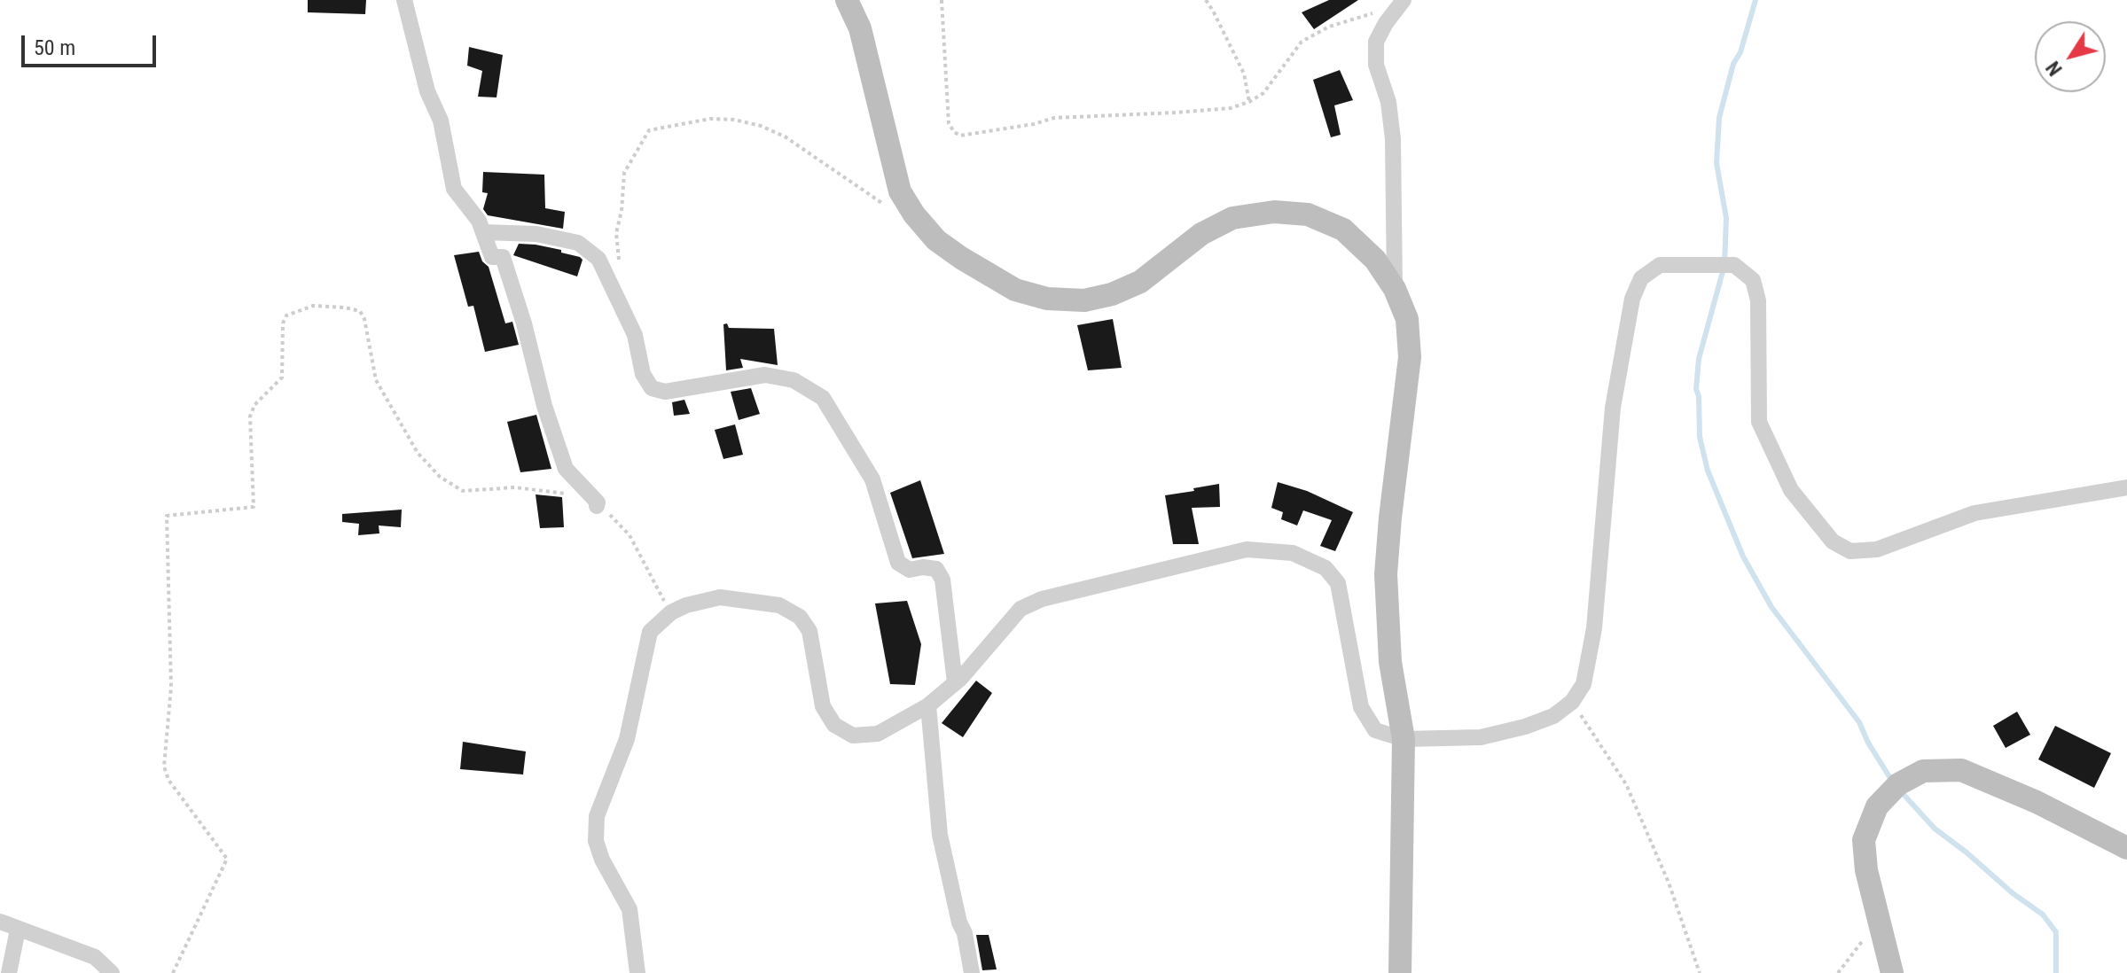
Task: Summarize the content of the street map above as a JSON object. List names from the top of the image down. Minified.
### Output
{"scale_bar":"50 m","north":"bottom left"}
